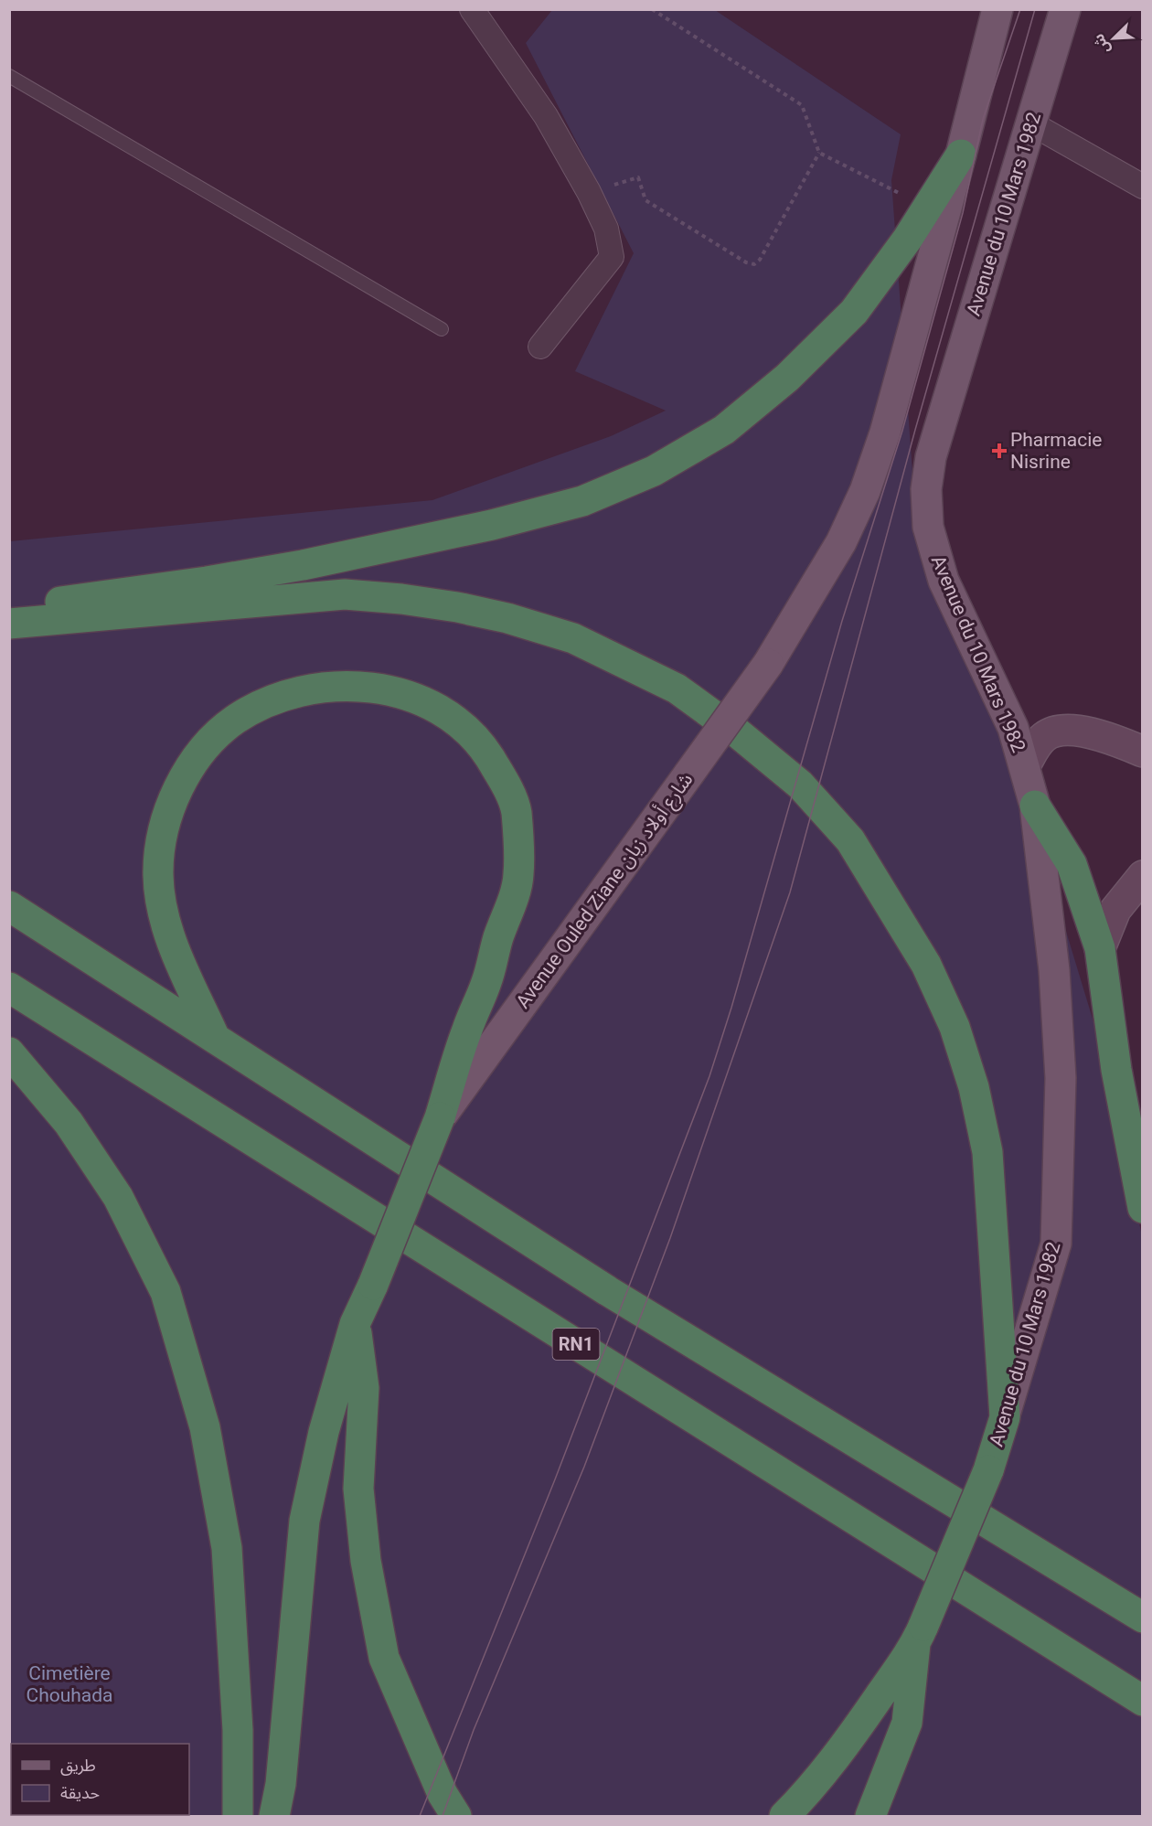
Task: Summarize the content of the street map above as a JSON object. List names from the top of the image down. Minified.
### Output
{"streets":{"highway":["Avenue du 10 Mars 1982","RN1"],"main road":["Avenue Ouled Ziane شارع أولاد زيان"]},"parks":["Cimetière Chouhada"],"places":{"health":["Pharmacie Nisrine"]},"legend":["طريق","حديقة"],"north":"bottom left"}
